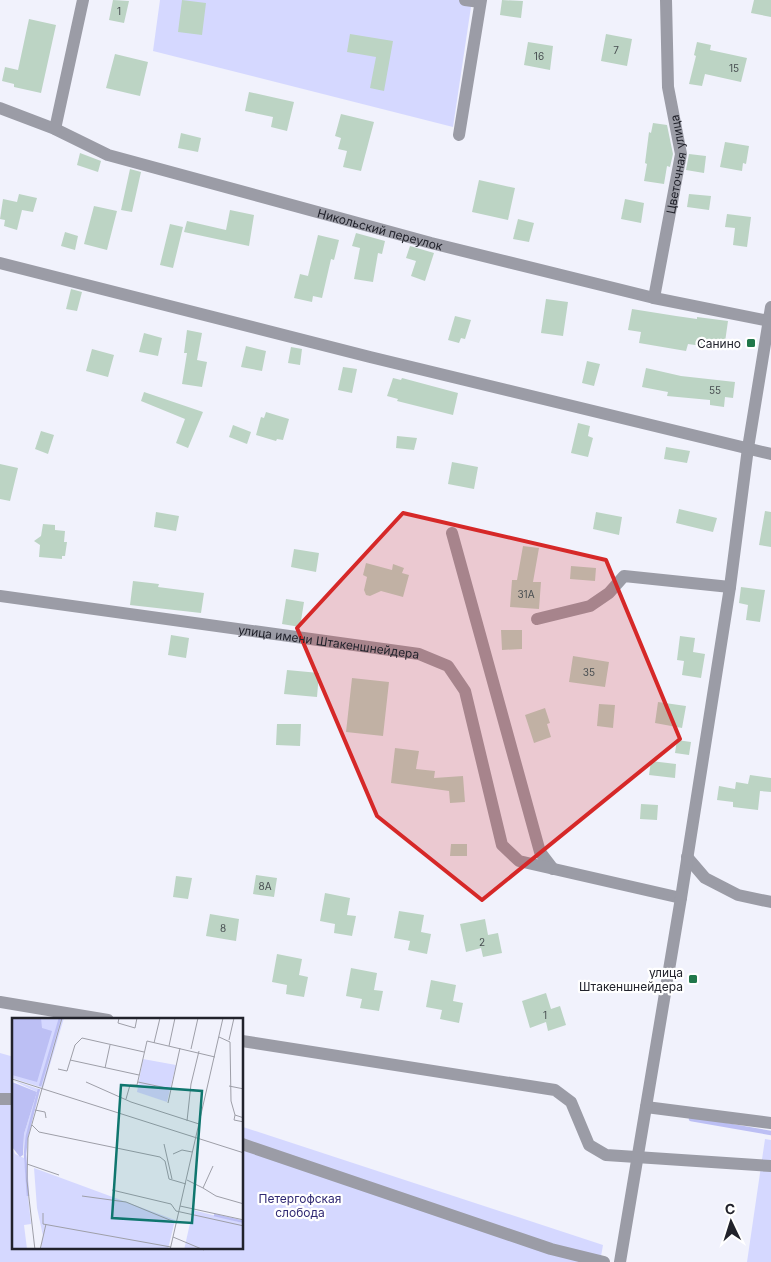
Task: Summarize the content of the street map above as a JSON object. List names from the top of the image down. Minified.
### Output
{"streets":{"street":["Цветочная улица","Никольский переулок","улица имени Штакеншнейдера"]},"crossings":[["Цветочная улица","Никольский переулок"]],"parks":["Петергофская слобода"],"places":{"transit":["Санино","улица Штакеншнейдера"]},"house_numbers":["1","7","16","15","55","31А","35","8А","8","2","1"],"north":"top"}
